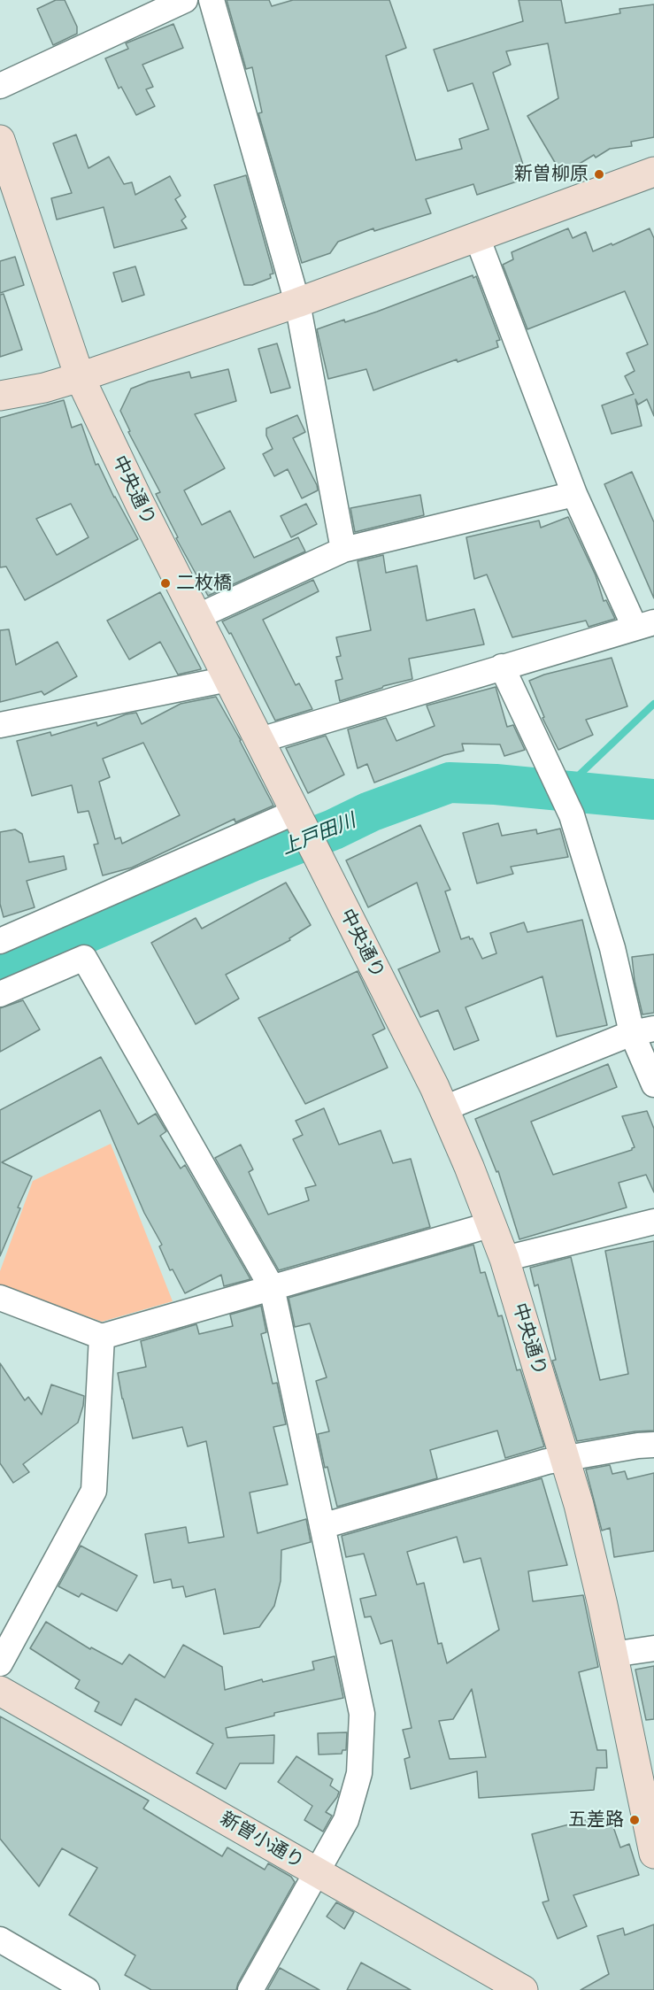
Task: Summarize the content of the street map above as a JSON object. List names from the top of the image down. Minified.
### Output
{"streets":{"street":["中央通り","新曽小通り"]},"water":["上戸田川"],"places":["新曽柳原","二枚橋","五差路"]}
